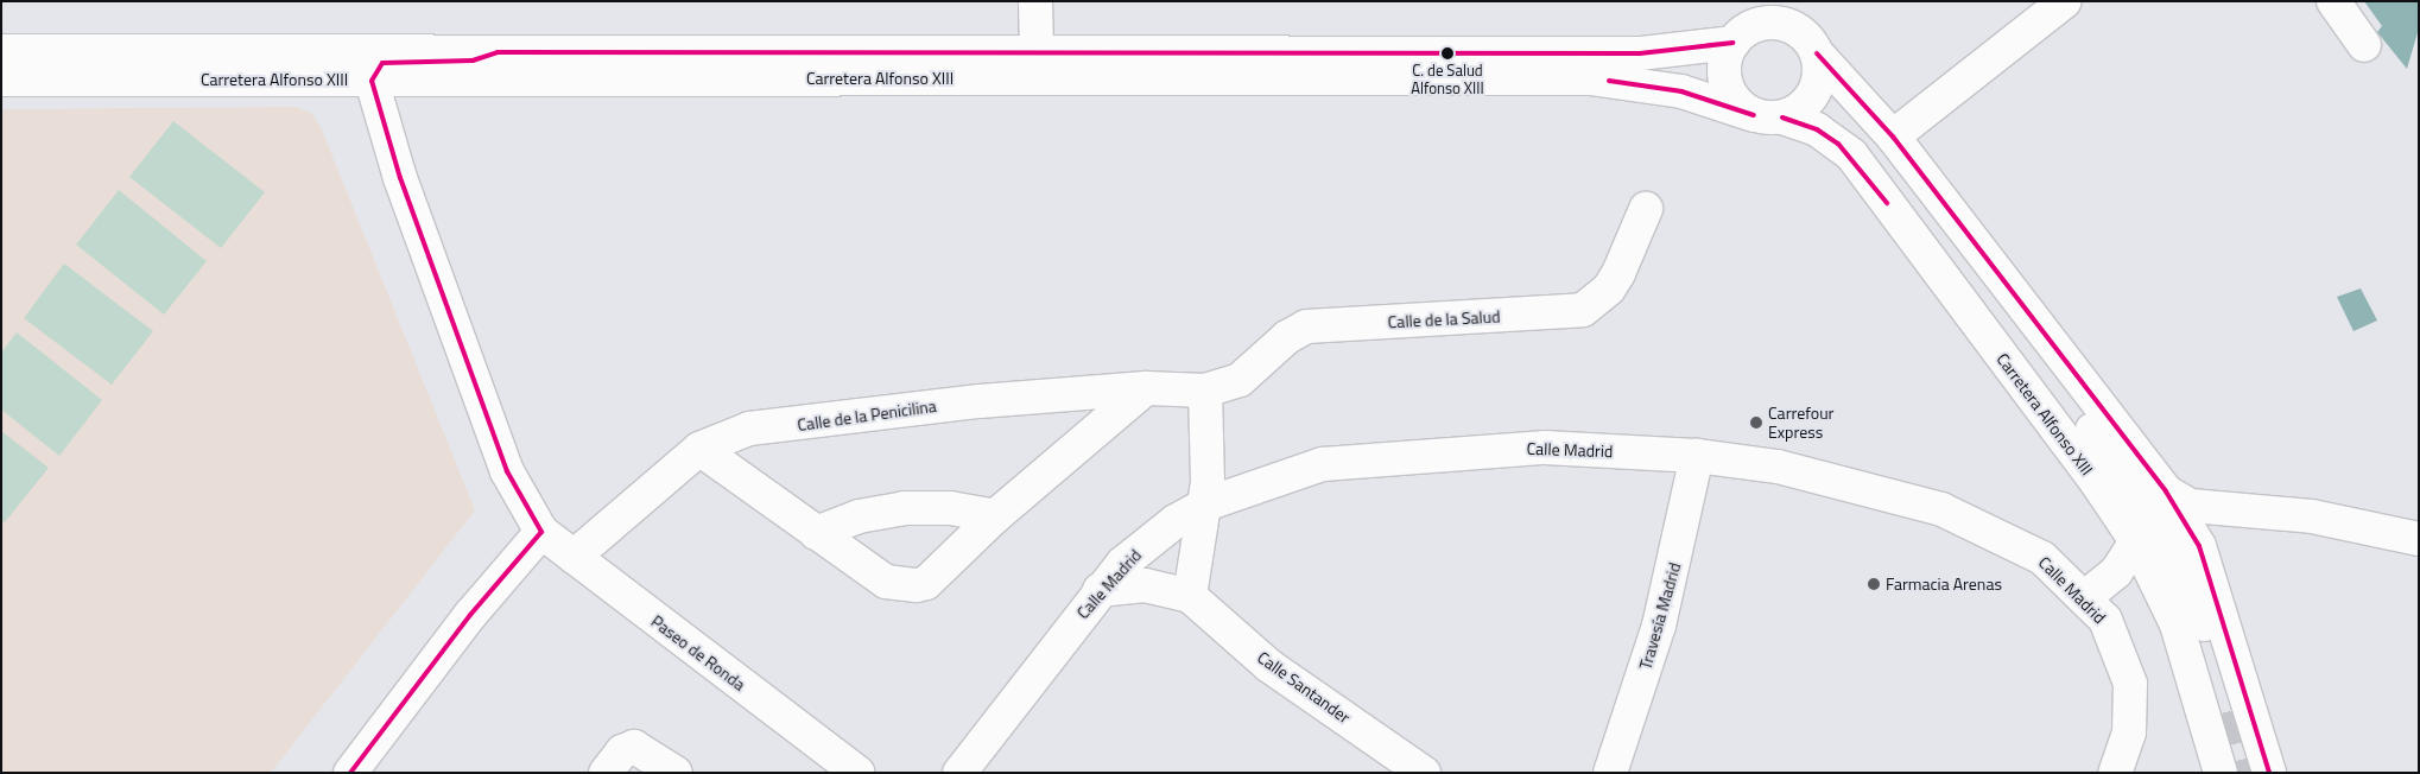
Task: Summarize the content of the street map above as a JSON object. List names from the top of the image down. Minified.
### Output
{"streets":{"street":["Carretera Alfonso XIII","Calle de la Salud","Calle de la Penicilina","Calle Madrid","Travesía Madrid","Paseo de Ronda","Calle Santander"]},"crossings":[["Calle de la Salud","Calle de la Penicilina"],["Calle de la Penicilina","Paseo de Ronda"],["Calle Madrid","Travesía Madrid"],["Calle Madrid","Calle Santander"]],"places":["C. de Salud Alfonso XIII","Carrefour Express","Farmacia Arenas"]}
